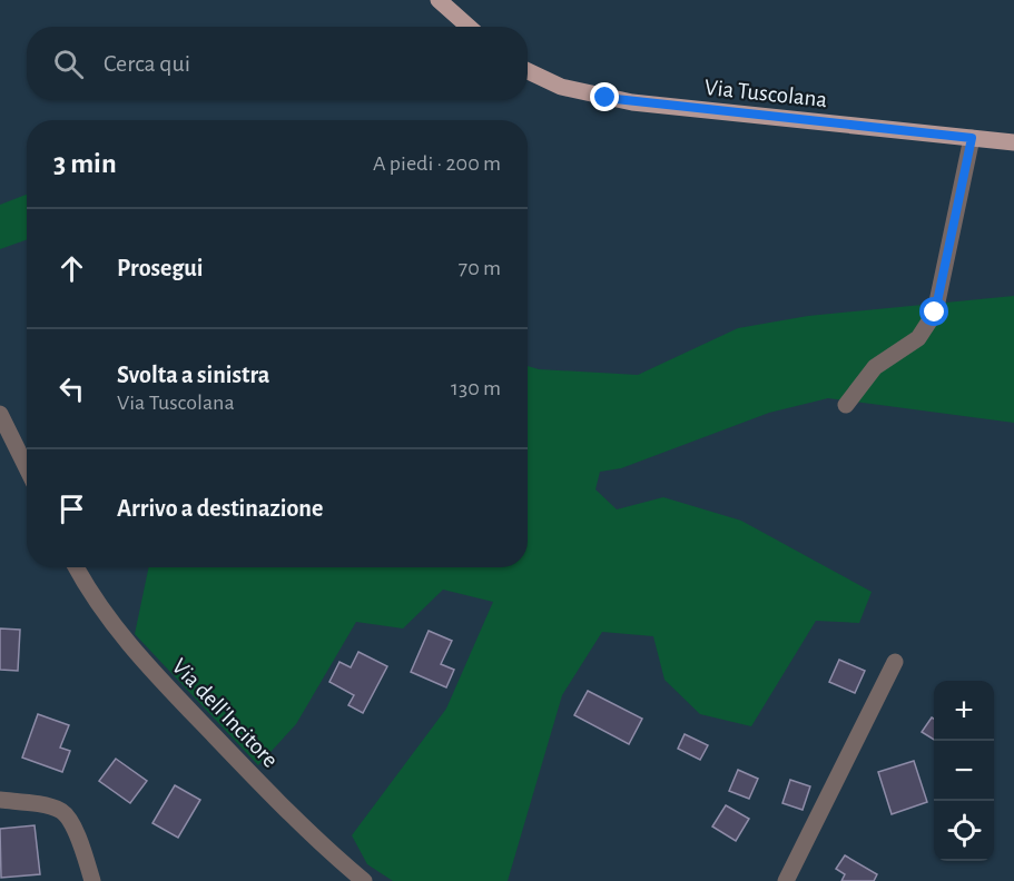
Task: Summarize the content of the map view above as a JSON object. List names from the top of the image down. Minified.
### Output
{"streets":{"main road":["Via Tuscolana"],"street":["Via dell'Incitore"]},"page":{"search":"Cerca qui","heading":["3 min","A piedi · 200 m"],"list":[["Prosegui","70 m"],["Svolta a sinistra","Via Tuscolana","130 m"],"Arrivo a destinazione"],"map_buttons":["+","−"]}}
